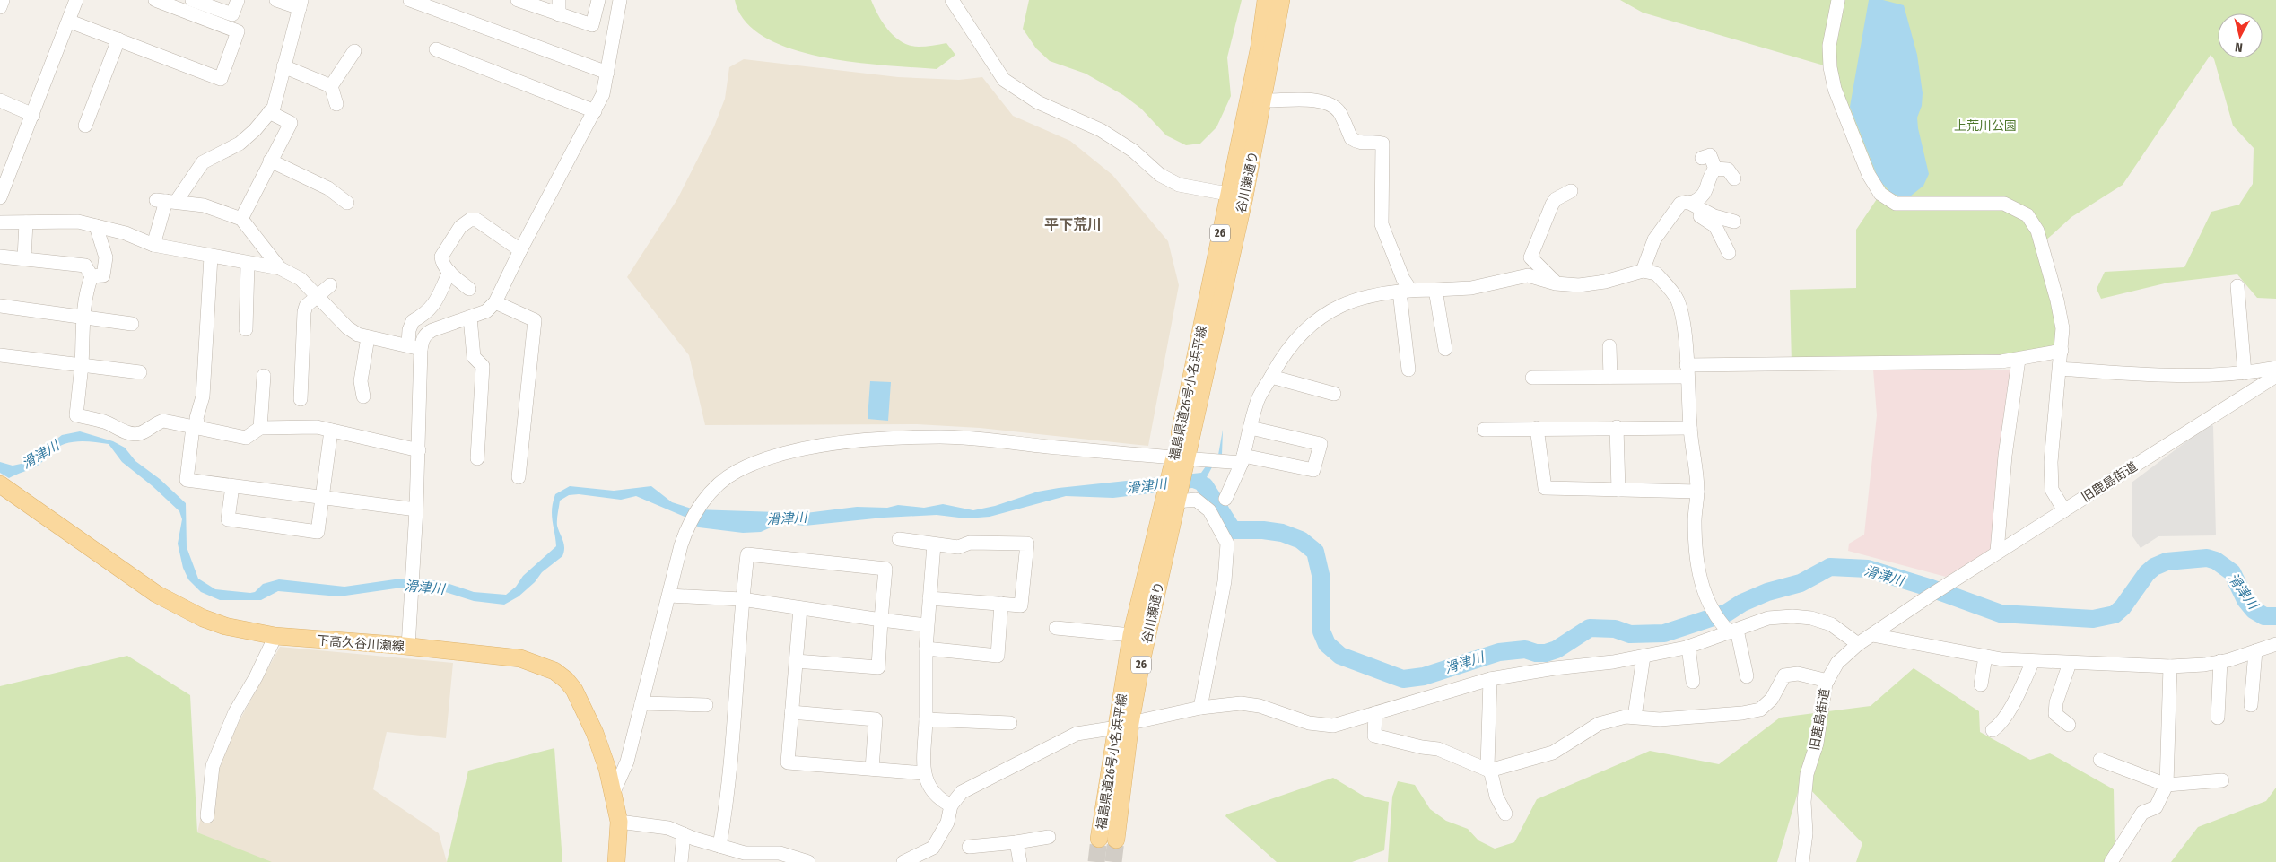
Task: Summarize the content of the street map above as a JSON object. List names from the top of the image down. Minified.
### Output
{"streets":{"main road":["谷川瀬通り","26","福島県道26号小名浜平線","下高久谷川瀬線"],"street":["旧鹿島街道"]},"crossings":[["谷川瀬通り","福島県道26号小名浜平線"]],"districts":["平下荒川"],"water":["滑津川"],"parks":["上荒川公園"],"north":"bottom"}
